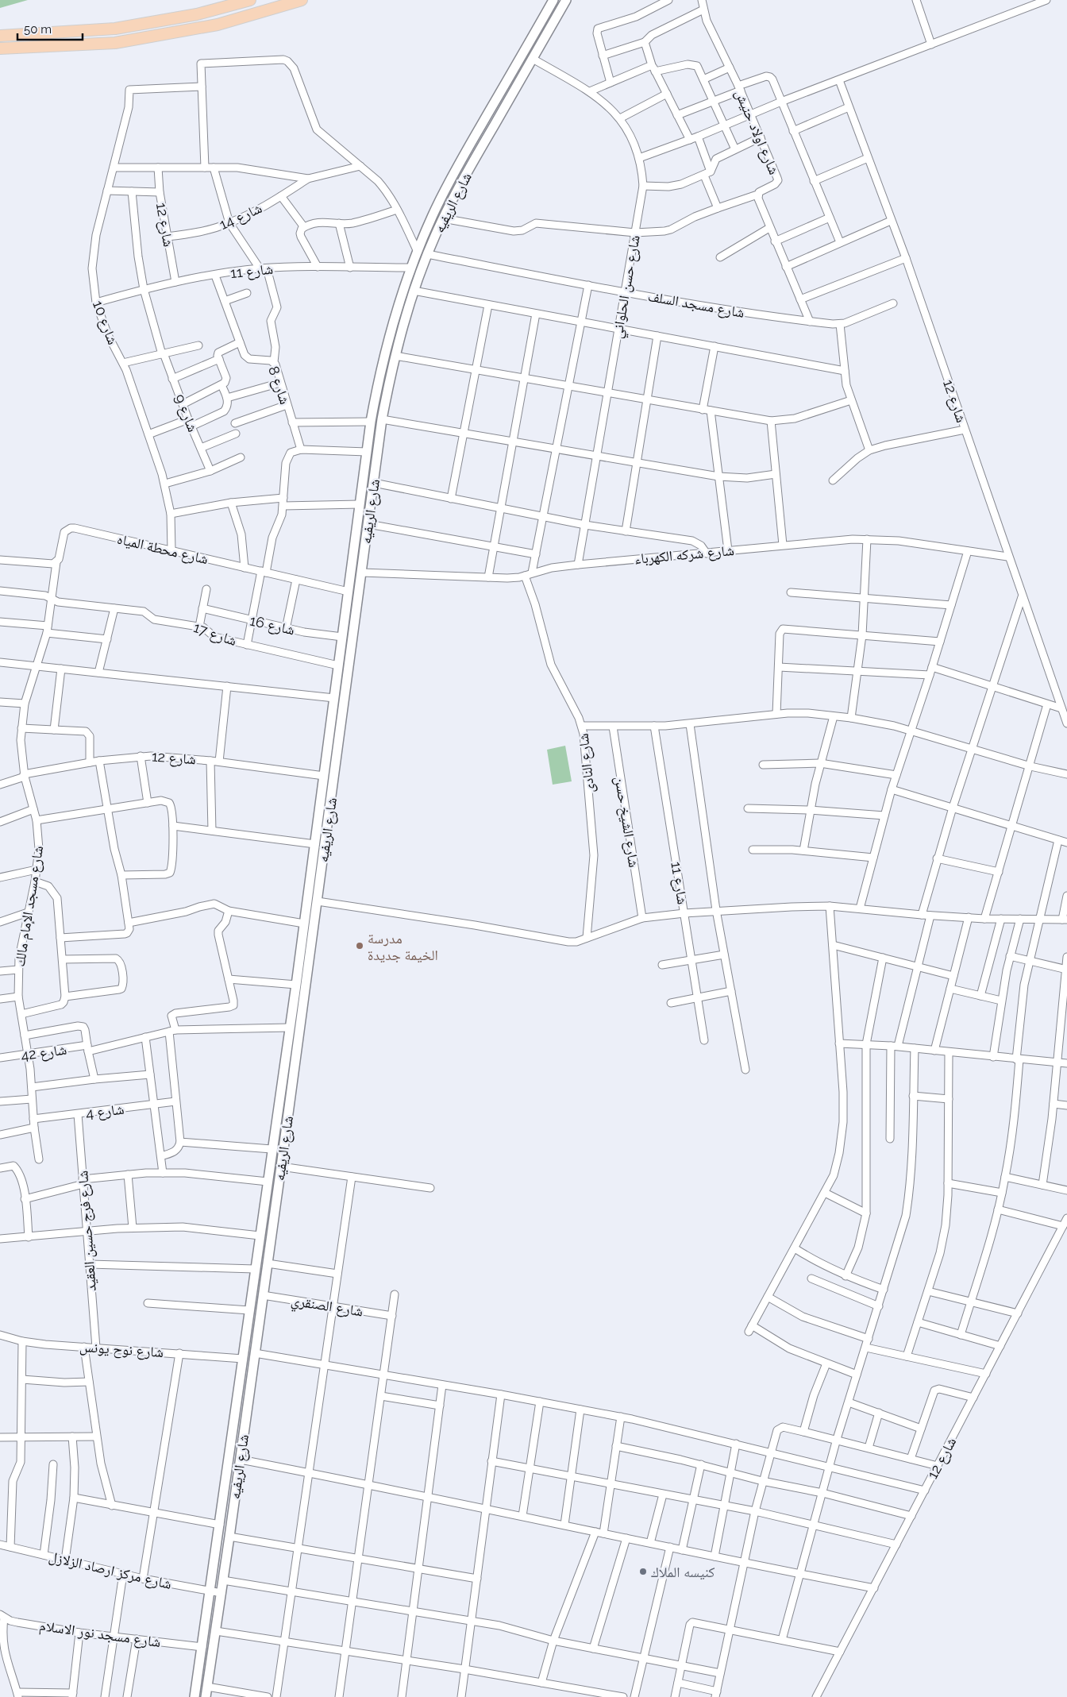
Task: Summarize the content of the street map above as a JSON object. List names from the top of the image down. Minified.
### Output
{"streets":{"street":["شارع اولاد حنيش","شارع الريفيه","شارع 14","شارع 12","شارع 11","شارع حسن الحلواني","شارع مسجد السلف","شارع 10","شارع 8","شارع 9","شارع محطة المياه","شارع شركه الكهرباء","شارع 16","شارع 17","شارع النادى","شارع الشيخ حسن","شارع مسجد الإمام مالك","شارع 42","شارع 4","شارع فرج حسين العقيد","شارع الصنقري","شارع نوح يونس","شارع مركز ارصاد الزلازل","شارع مسجد نور الاسلام"]},"crossings":[["شارع اولاد حنيش","شارع مسجد السلف"],["شارع الريفيه","شارع 12"],["شارع الريفيه","شارع 11"],["شارع الريفيه","شارع حسن الحلواني"],["شارع الريفيه","شارع مسجد السلف"],["شارع الريفيه","شارع محطة المياه"],["شارع الريفيه","شارع شركه الكهرباء"],["شارع الريفيه","شارع 16"],["شارع الريفيه","شارع 17"],["شارع الريفيه","شارع 42"],["شارع الريفيه","شارع الصنقري"],["شارع الريفيه","شارع نوح يونس"],["شارع الريفيه","شارع مركز ارصاد الزلازل"],["شارع الريفيه","شارع مسجد نور الاسلام"],["شارع 14","شارع 12"],["شارع 12","شارع 11"],["شارع 12","شارع شركه الكهرباء"],["شارع 12","شارع مسجد الإمام مالك"],["شارع 11","شارع 10"],["شارع 11","شارع 8"],["شارع 11","شارع 9"],["شارع حسن الحلواني","شارع مسجد السلف"],["شارع حسن الحلواني","شارع شركه الكهرباء"],["شارع 10","شارع محطة المياه"],["شارع محطة المياه","شارع مسجد الإمام مالك"],["شارع شركه الكهرباء","شارع النادى"],["شارع 17","شارع مسجد الإمام مالك"],["شارع مسجد الإمام مالك","شارع 42"],["شارع مسجد الإمام مالك","شارع 4"],["شارع 4","شارع فرج حسين العقيد"],["شارع فرج حسين العقيد","شارع نوح يونس"]],"places":["مدرسة الخيمة جديدة","كنيسه الملاك"],"scale_bar":"50 m"}
